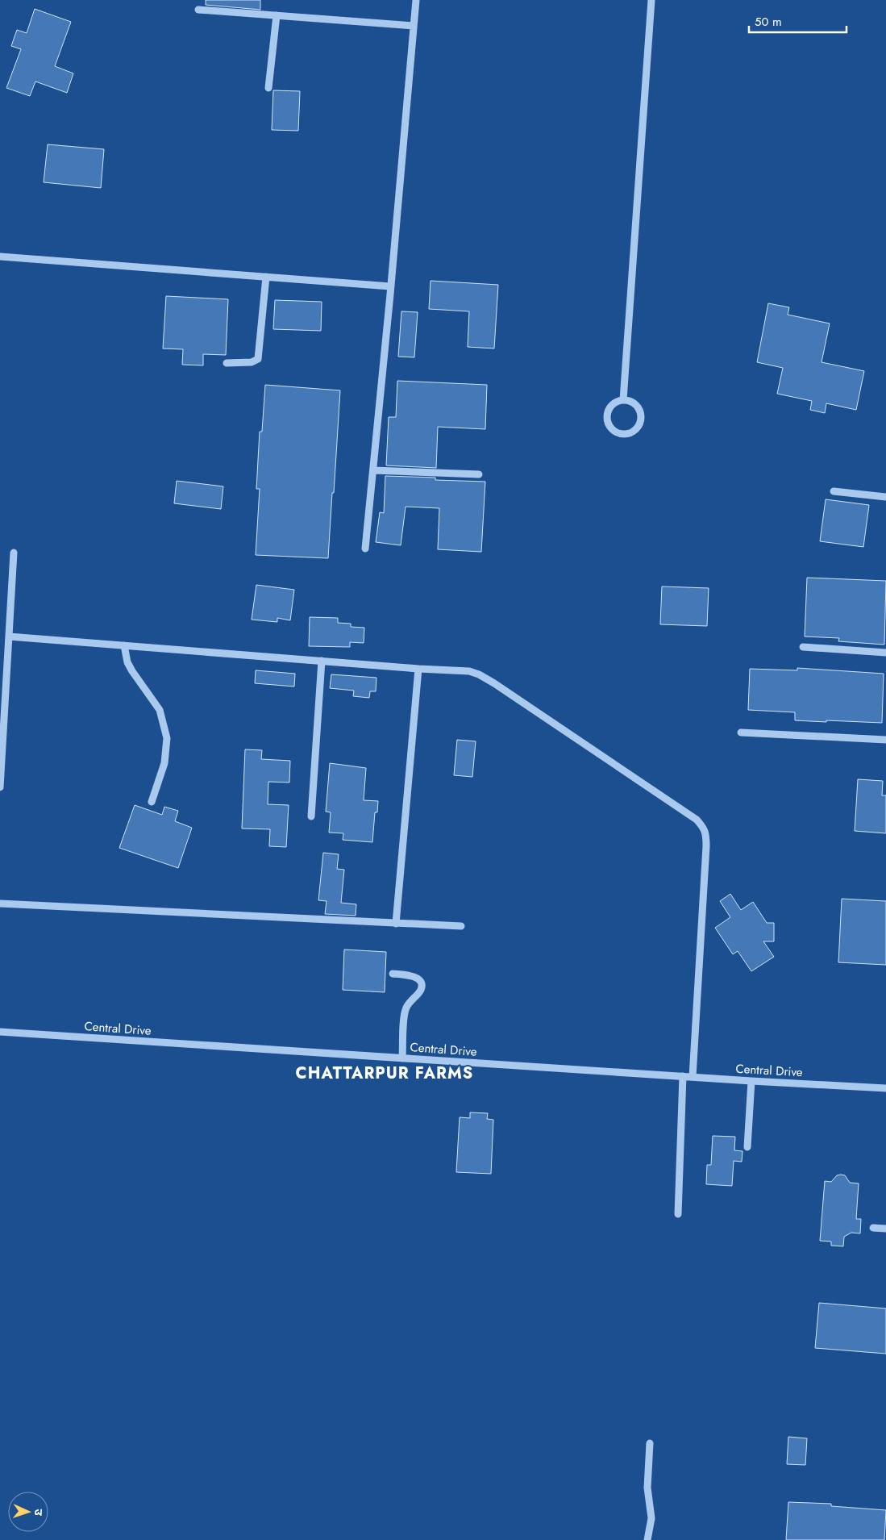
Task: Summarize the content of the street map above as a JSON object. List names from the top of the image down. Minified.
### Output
{"streets":{"street":["Central Drive"]},"districts":["CHATTARPUR FARMS"],"scale_bar":"50 m","north":"right"}
